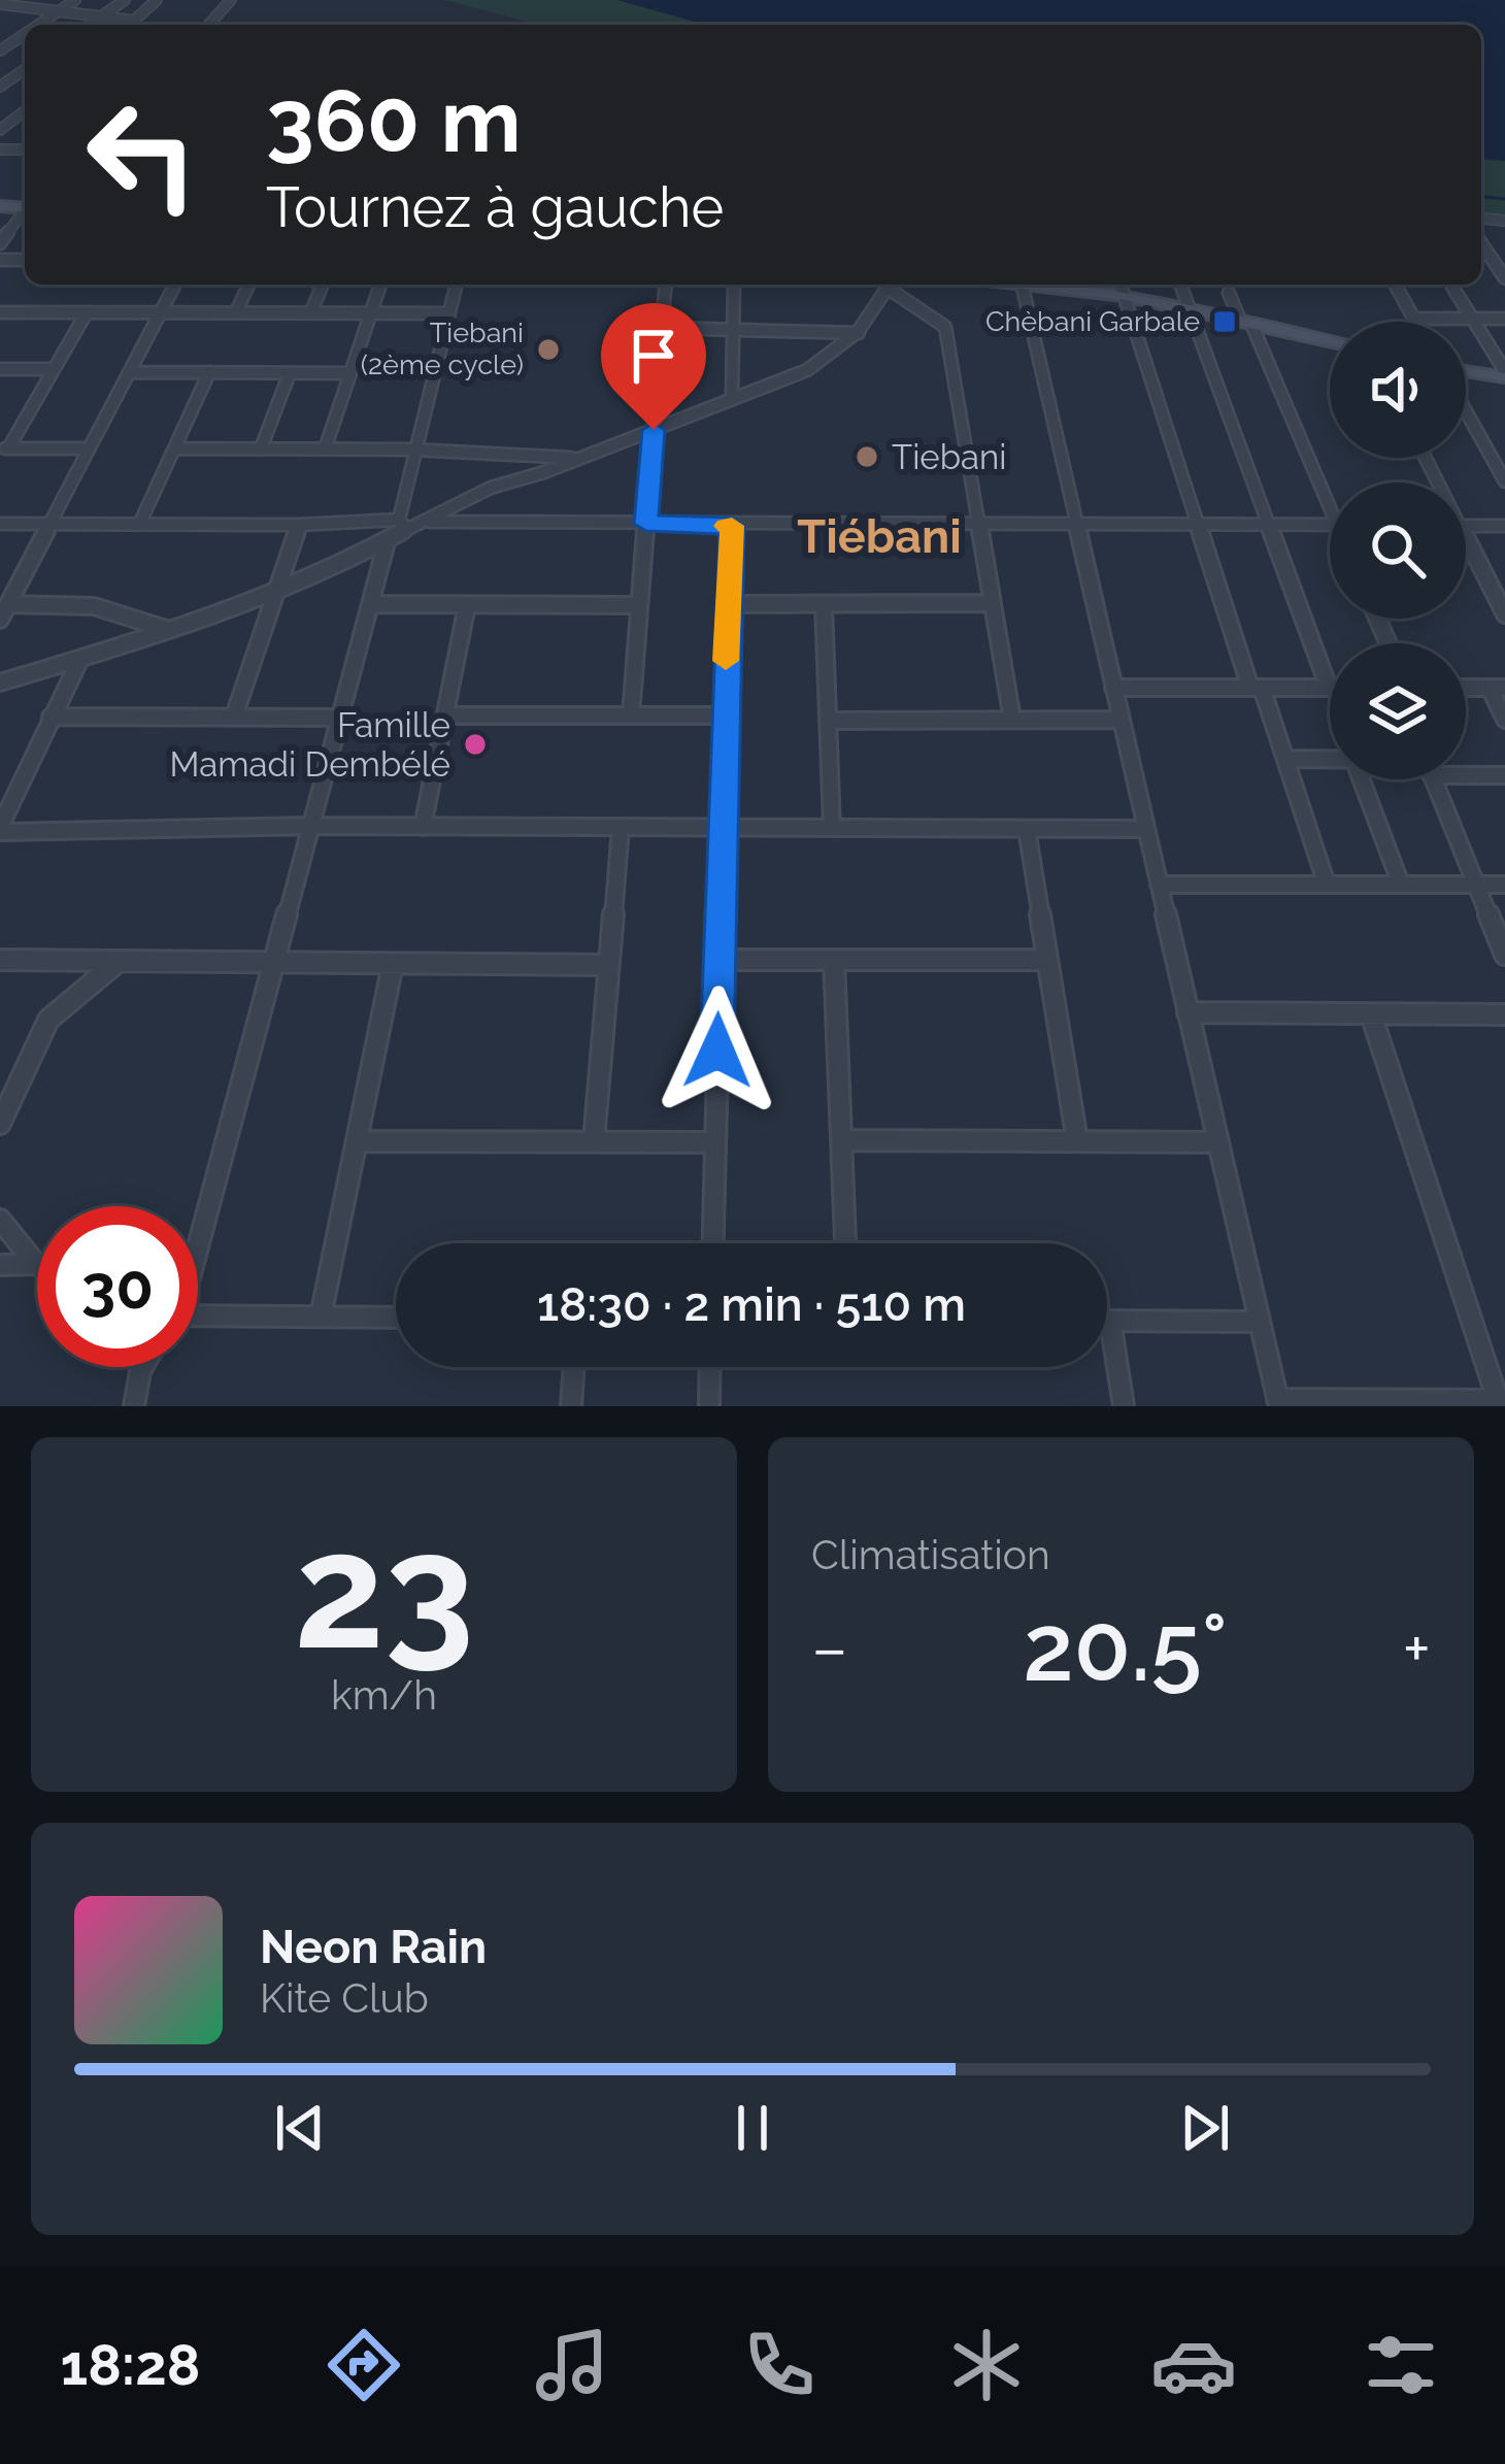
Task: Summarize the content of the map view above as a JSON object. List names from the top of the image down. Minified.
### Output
{"districts":["Tiébani"],"places":{"transit":["Chèbani Garbale"],"other":["Tiebani (2ème cycle)","Tiebani","Famille Mamadi Dembélé"]},"page":{"turn":["360 m","Tournez à gauche"],"limit":"30","trip":"18:30 · 2 min · 510 m","tile":[["23","km/h"],"Climatisation"],"heat":["−","20.5°","+"],"song":["Neon Rain","Kite Club"],"tabs":"18:28"}}
